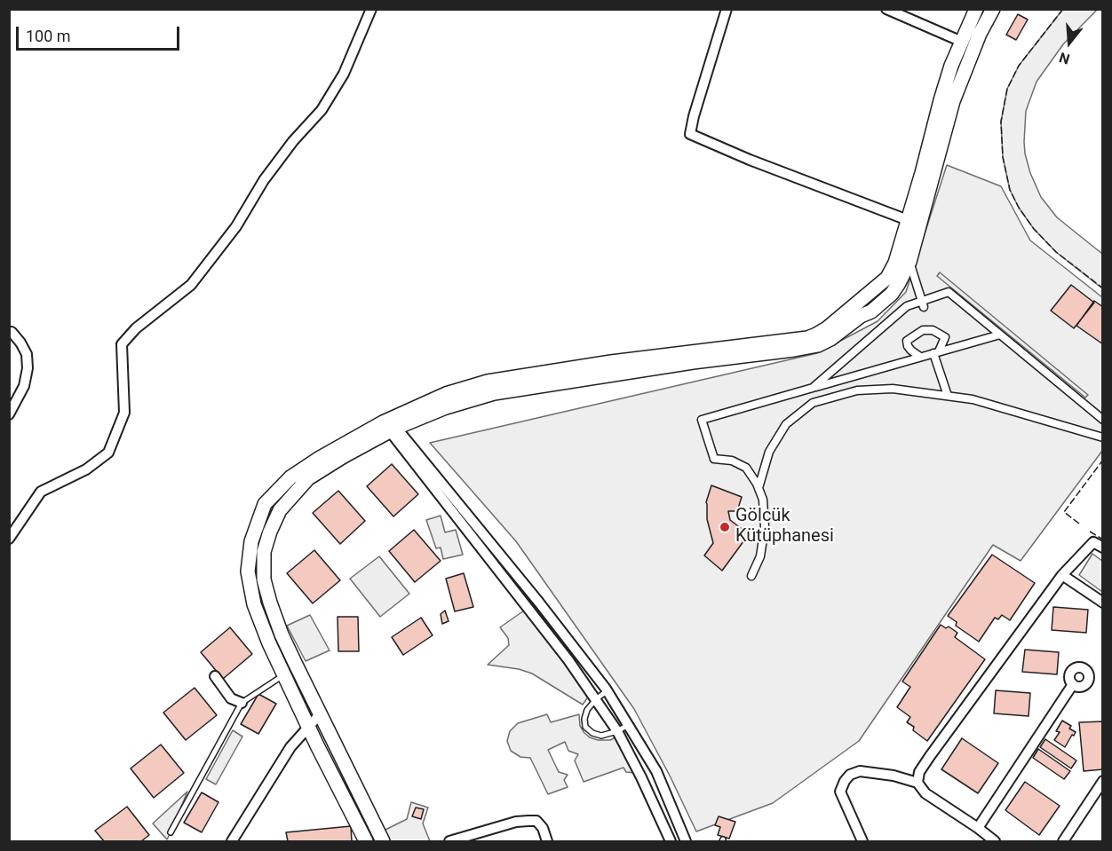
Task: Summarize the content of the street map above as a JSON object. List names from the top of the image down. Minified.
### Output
{"places":["Gölcük Kütüphanesi"],"scale_bar":"100 m","north":"bottom"}
